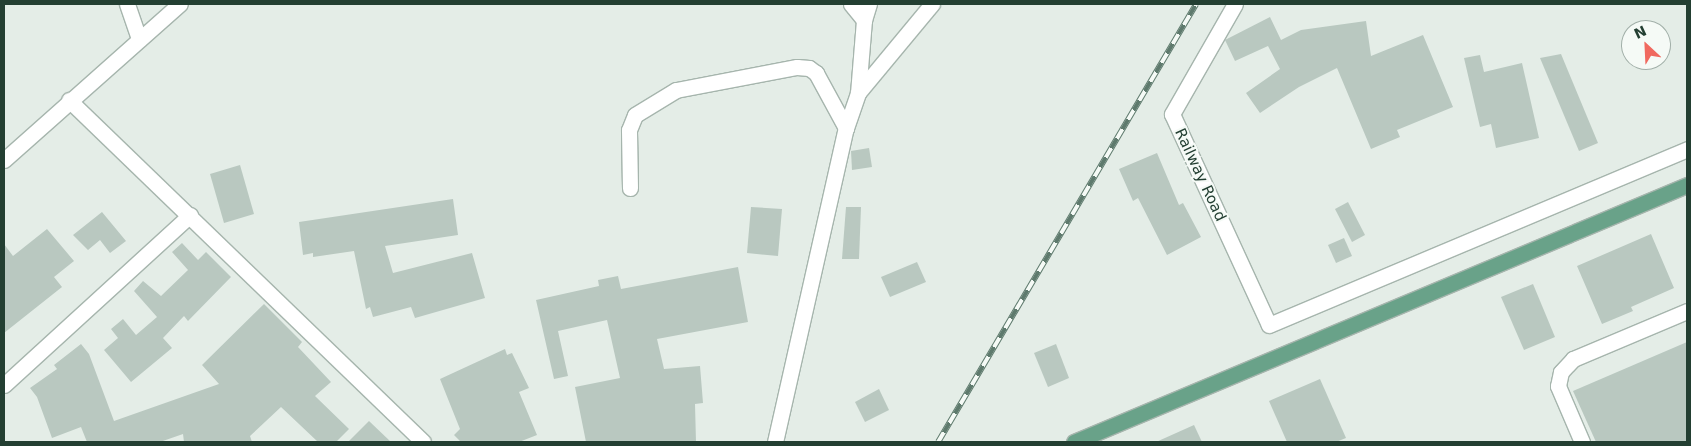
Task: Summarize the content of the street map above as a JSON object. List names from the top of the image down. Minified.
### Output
{"streets":{"street":["Railway Road"]},"north":"top left"}
